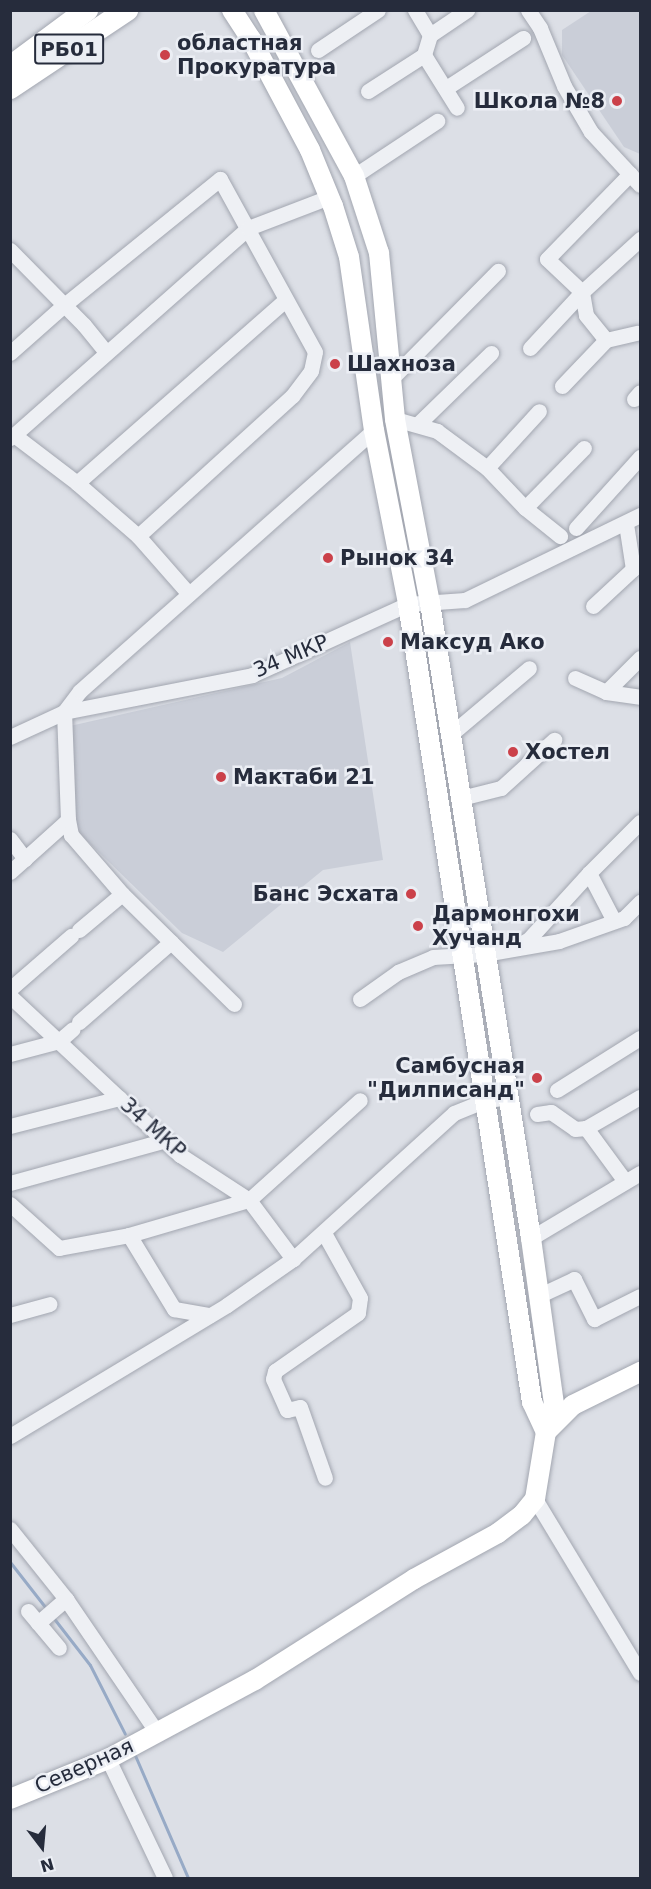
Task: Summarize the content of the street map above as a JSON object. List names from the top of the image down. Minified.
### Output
{"streets":{"highway":["РБ01"],"main road":["Северная"],"street":["34 МКР"]},"places":["областная Прокуратура","Школа №8","Шахноза","Рынок 34","Максуд Ако","Хостел","Мактаби 21","Банс Эсхата","Дармонгохи Хучанд","Самбусная \"Дилписанд\""],"north":"bottom"}
